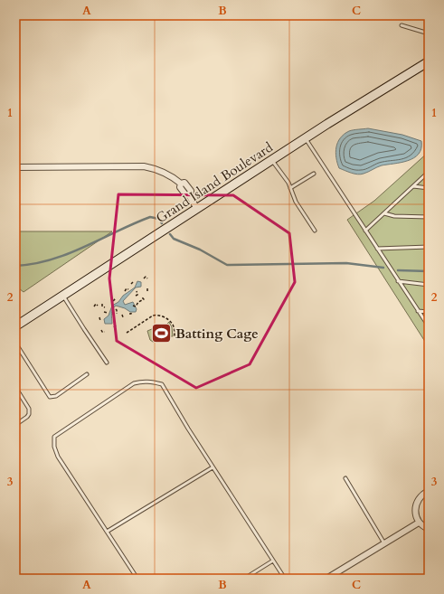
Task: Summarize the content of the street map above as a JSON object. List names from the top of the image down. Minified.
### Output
{"streets":{"main road":["Grand Island Boulevard"]},"places":{"sports":["Batting Cage"]},"grid":{"columns":["A","B","C"],"rows":["1","2","3"]}}
